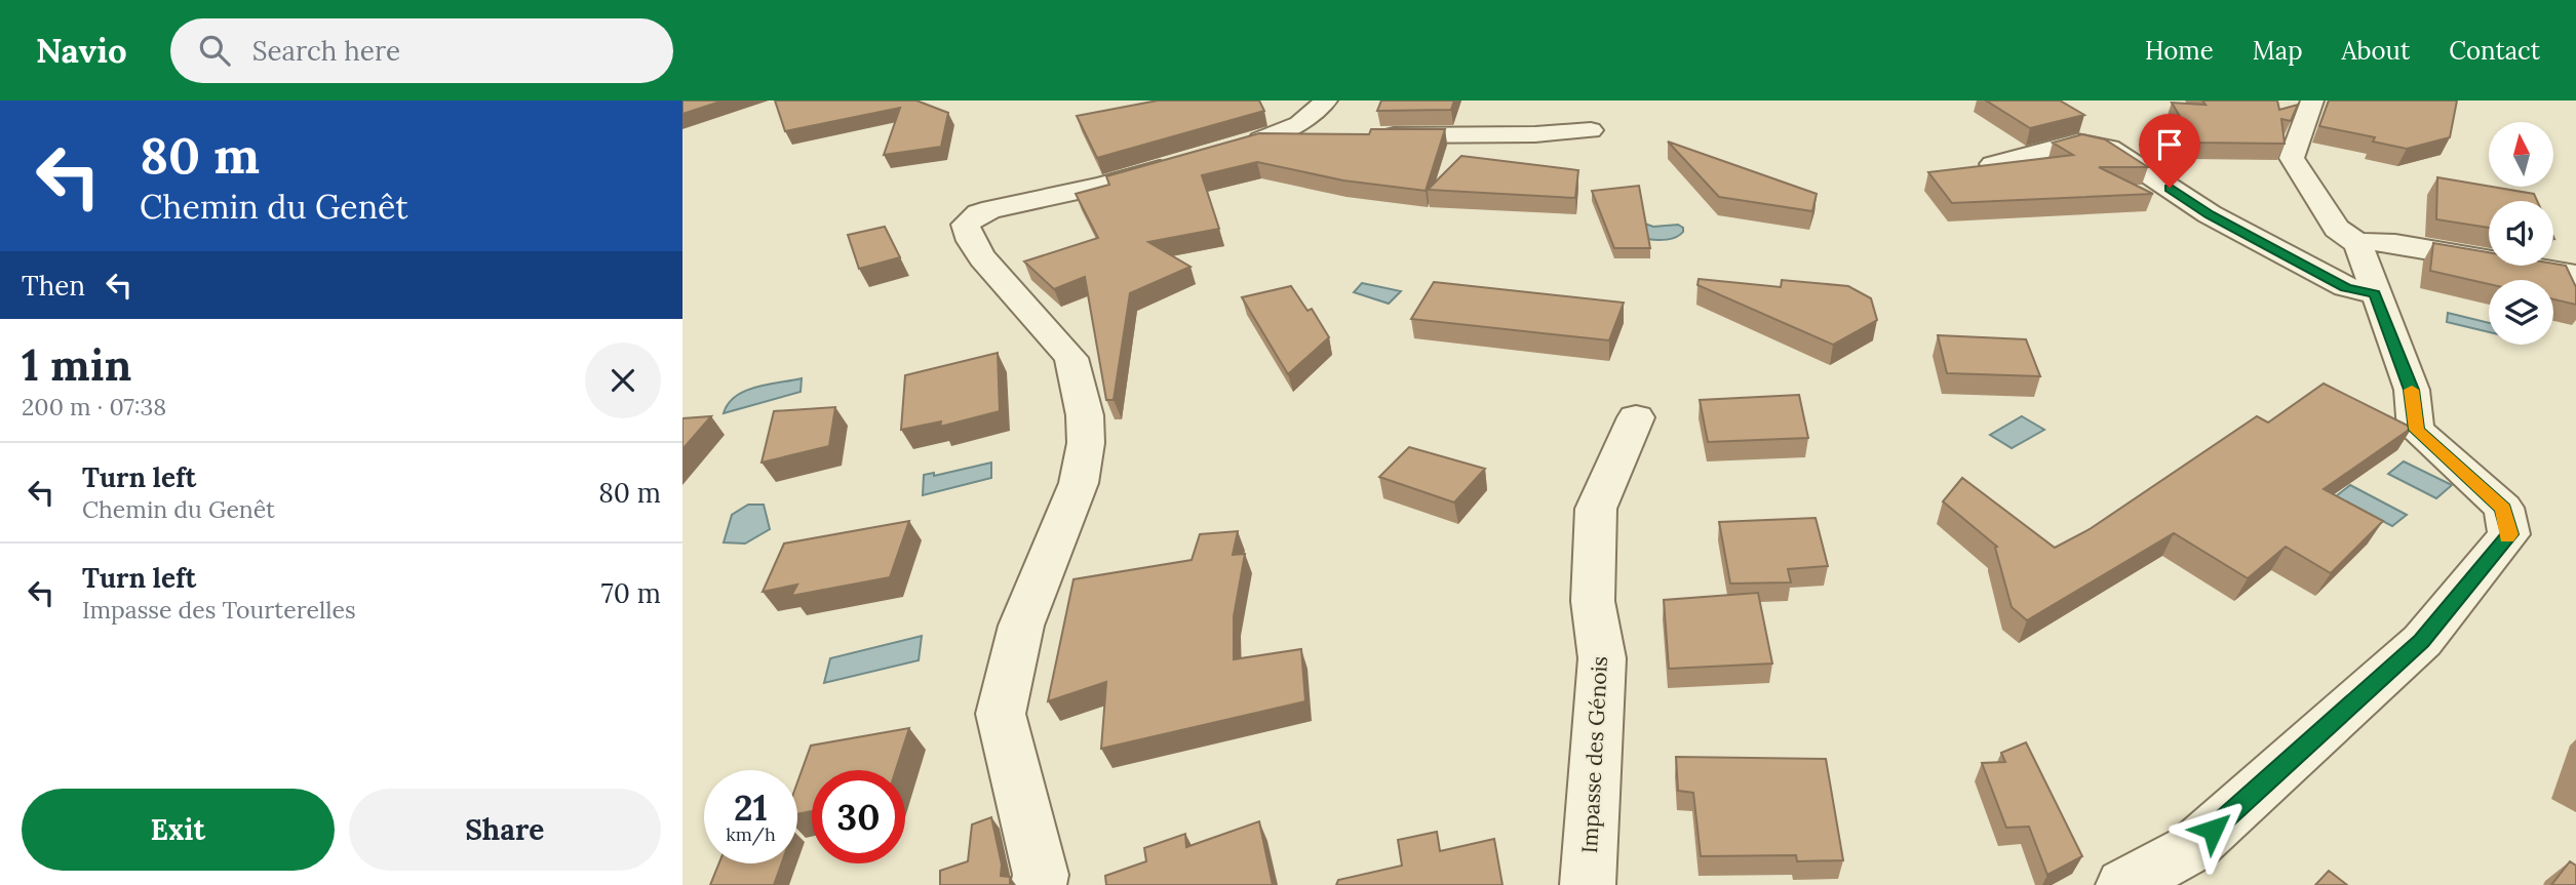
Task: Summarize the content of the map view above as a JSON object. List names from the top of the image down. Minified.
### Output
{"streets":{"street":["Impasse des Génois"]},"north":"top","page":{"header":"Navio","search":"Search here","nav":["Home","Map","About","Contact"],"turn":["80 m","Chemin du Genêt"],"then":"Then","heading":["1 min","200 m · 07:38"],"list":[{"name":"Turn left","note":"Chemin du Genêt","value":"80 m"},{"name":"Turn left","note":"Impasse des Tourterelles","value":"70 m"}],"speed":"21 km/h","limit":"30","buttons":["Exit","Share"]}}
